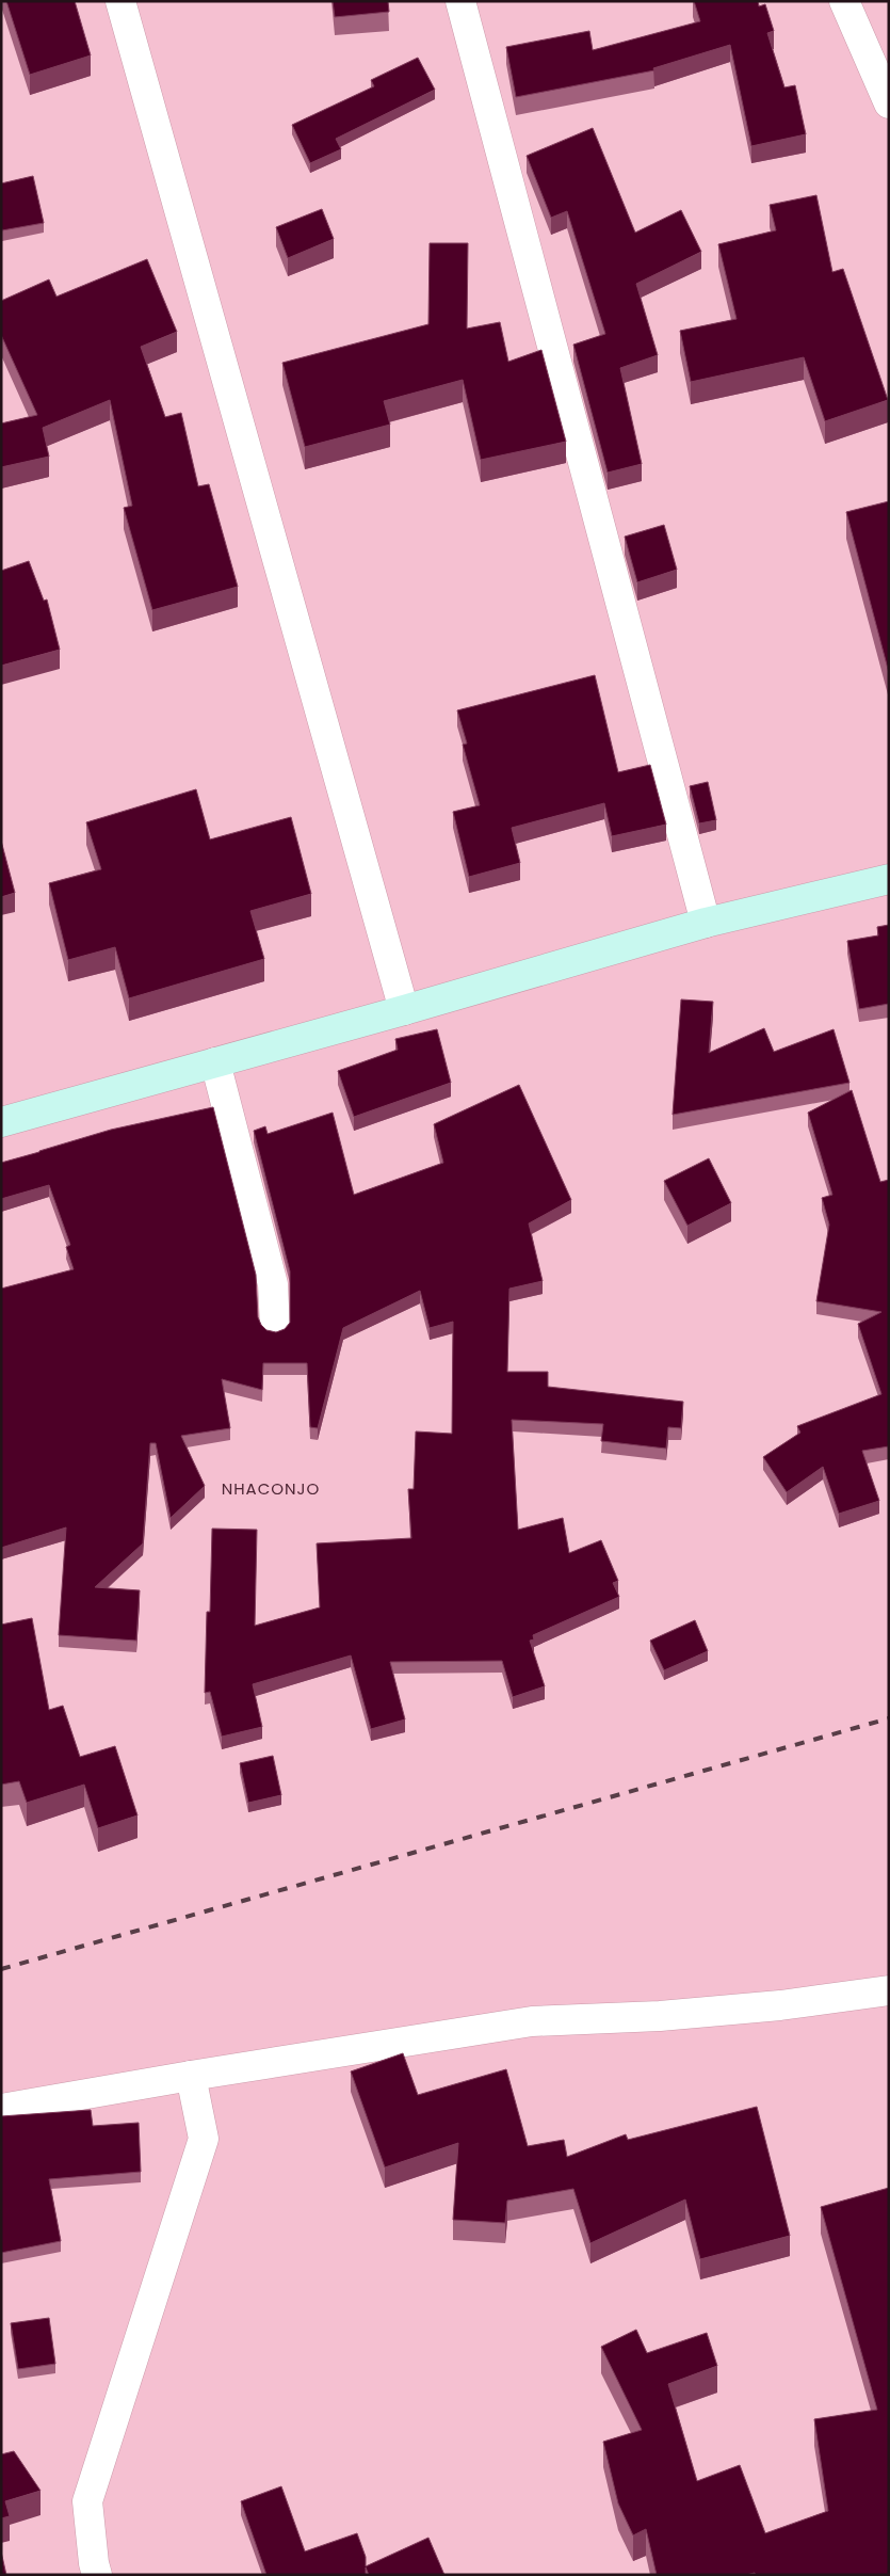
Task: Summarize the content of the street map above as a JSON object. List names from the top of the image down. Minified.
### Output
{"districts":["NHACONJO"]}
